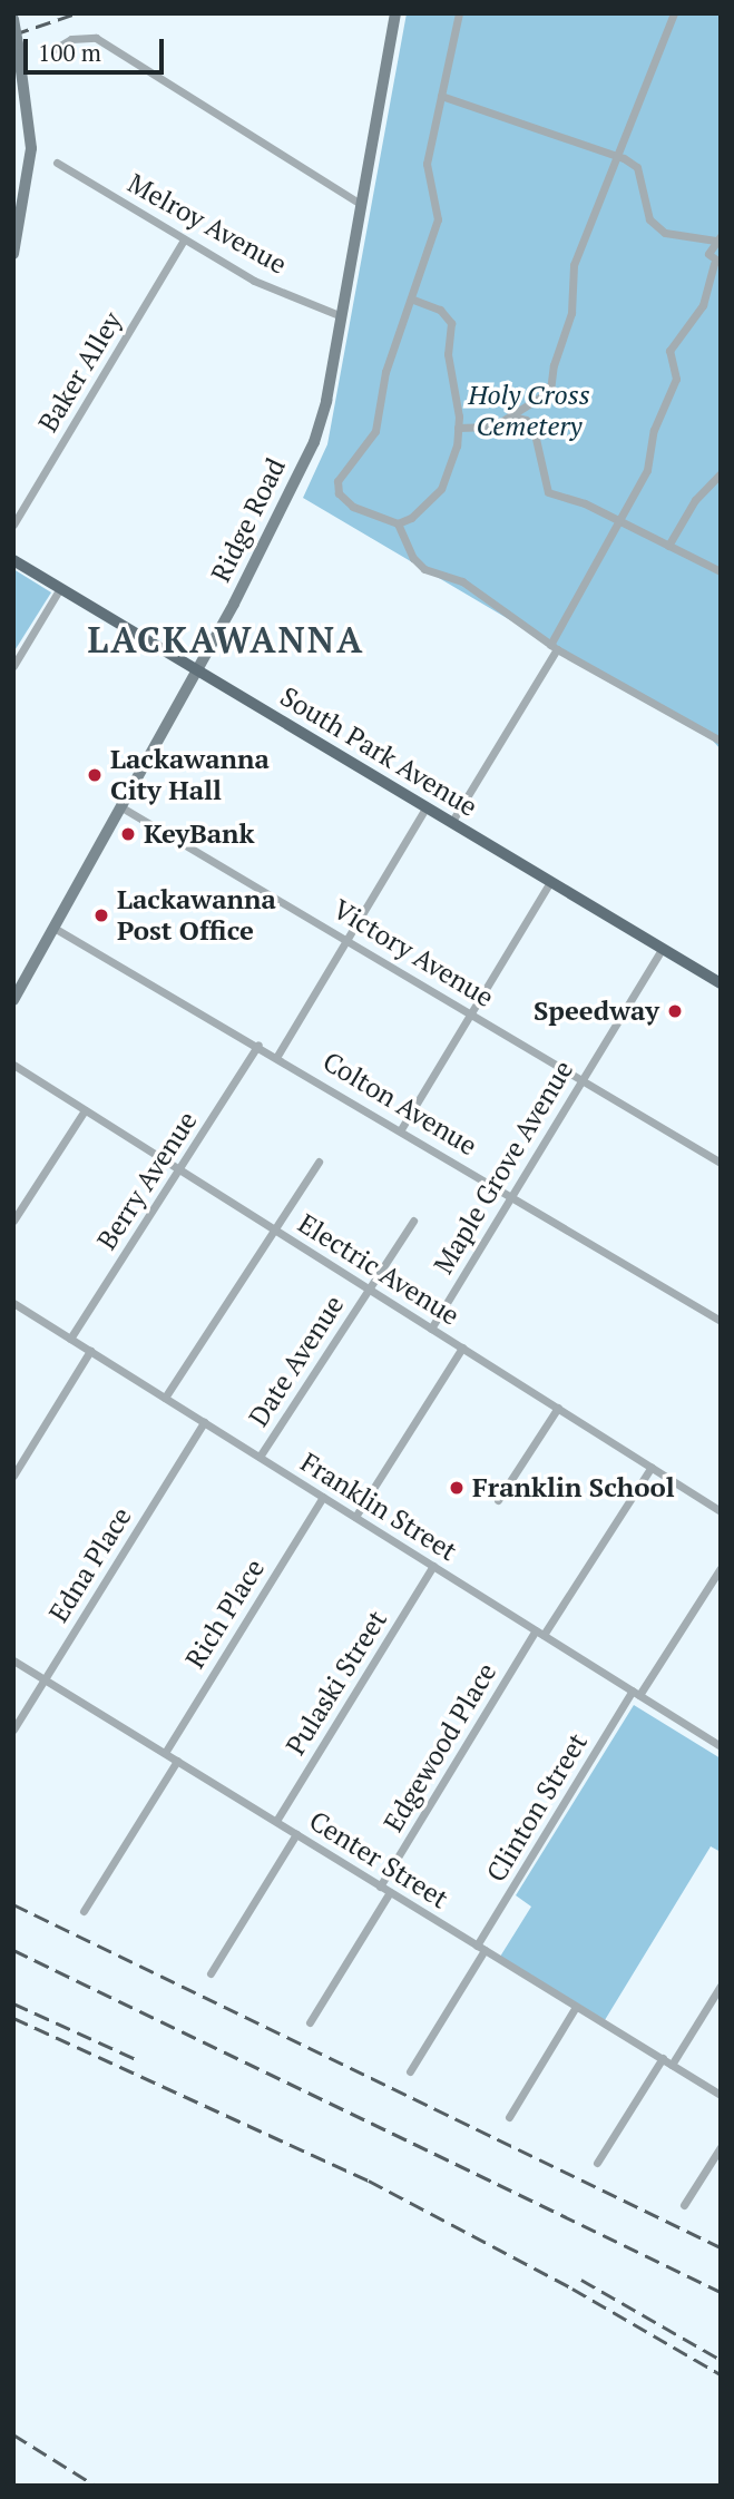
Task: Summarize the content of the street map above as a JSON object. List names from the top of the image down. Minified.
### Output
{"streets":{"main road":["Ridge Road","South Park Avenue"],"street":["Melroy Avenue","Baker Alley","Victory Avenue","Colton Avenue","Maple Grove Avenue","Berry Avenue","Electric Avenue","Date Avenue","Franklin Street","Edna Place","Rich Place","Pulaski Street","Edgewood Place","Clinton Street","Center Street"]},"crossings":[["Melroy Avenue","Baker Alley"],["Melroy Avenue","Ridge Road"],["Ridge Road","South Park Avenue"],["Ridge Road","Victory Avenue"],["Ridge Road","Colton Avenue"],["South Park Avenue","Maple Grove Avenue"],["Victory Avenue","Maple Grove Avenue"],["Colton Avenue","Maple Grove Avenue"],["Colton Avenue","Berry Avenue"],["Maple Grove Avenue","Electric Avenue"],["Berry Avenue","Electric Avenue"],["Berry Avenue","Franklin Street"],["Electric Avenue","Date Avenue"],["Electric Avenue","Edgewood Place"],["Date Avenue","Franklin Street"],["Franklin Street","Edna Place"],["Franklin Street","Rich Place"],["Franklin Street","Pulaski Street"],["Franklin Street","Edgewood Place"],["Franklin Street","Clinton Street"],["Edna Place","Center Street"],["Rich Place","Center Street"],["Pulaski Street","Center Street"],["Edgewood Place","Center Street"],["Clinton Street","Center Street"]],"districts":["LACKAWANNA"],"parks":["Holy Cross Cemetery"],"places":["Lackawanna City Hall","KeyBank","Lackawanna Post Office","Speedway","Franklin School"],"scale_bar":"100 m"}
